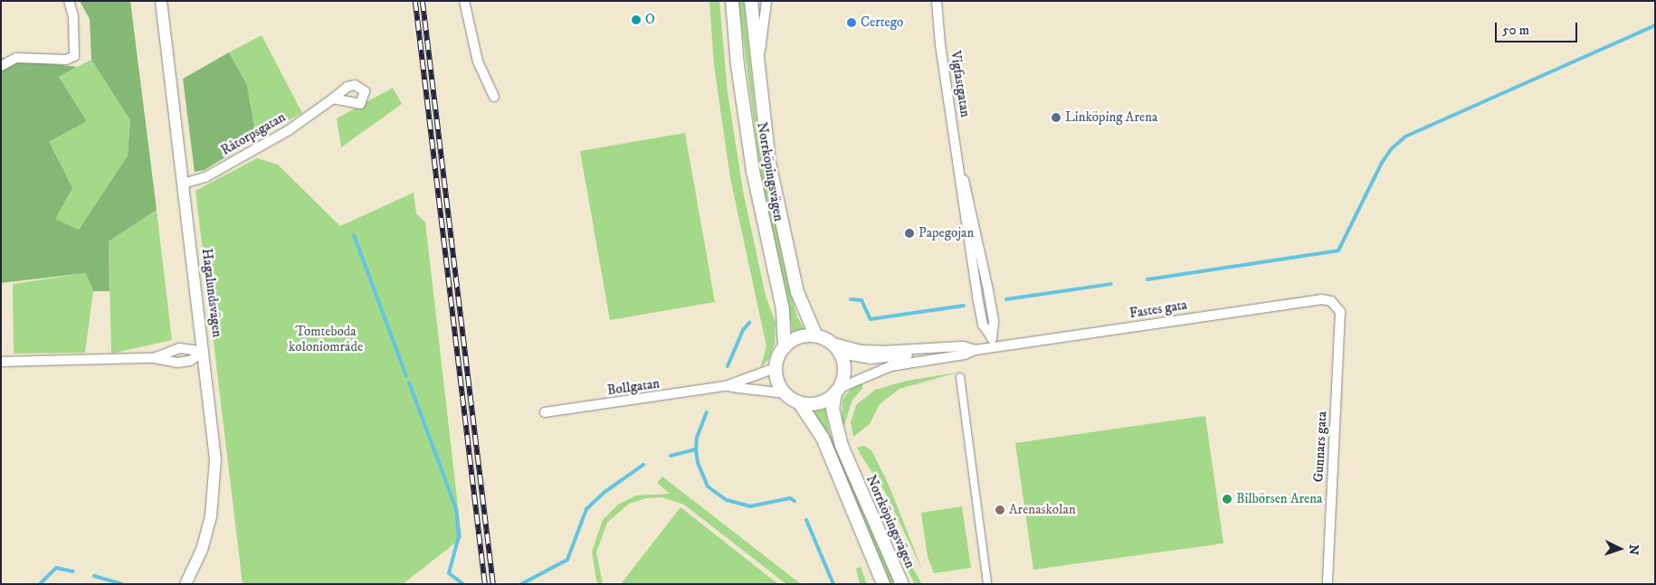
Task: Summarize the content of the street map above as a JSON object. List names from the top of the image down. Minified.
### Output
{"streets":{"main road":["Norrköpingsvägen"],"street":["Vigfastgatan","Råtorpsgatan","Hagalundsvägen","Fastes gata","Bollgatan","Gunnars gata"]},"crossings":[["Vigfastgatan","Fastes gata"],["Råtorpsgatan","Hagalundsvägen"],["Norrköpingsvägen","Fastes gata"],["Norrköpingsvägen","Bollgatan"],["Fastes gata","Bollgatan"],["Fastes gata","Gunnars gata"]],"parks":["Tomteboda koloniområde"],"places":["O","Certego","Linköping Arena","Papegojan","Bilbörsen Arena","Arenaskolan"],"scale_bar":"50 m","north":"right"}
